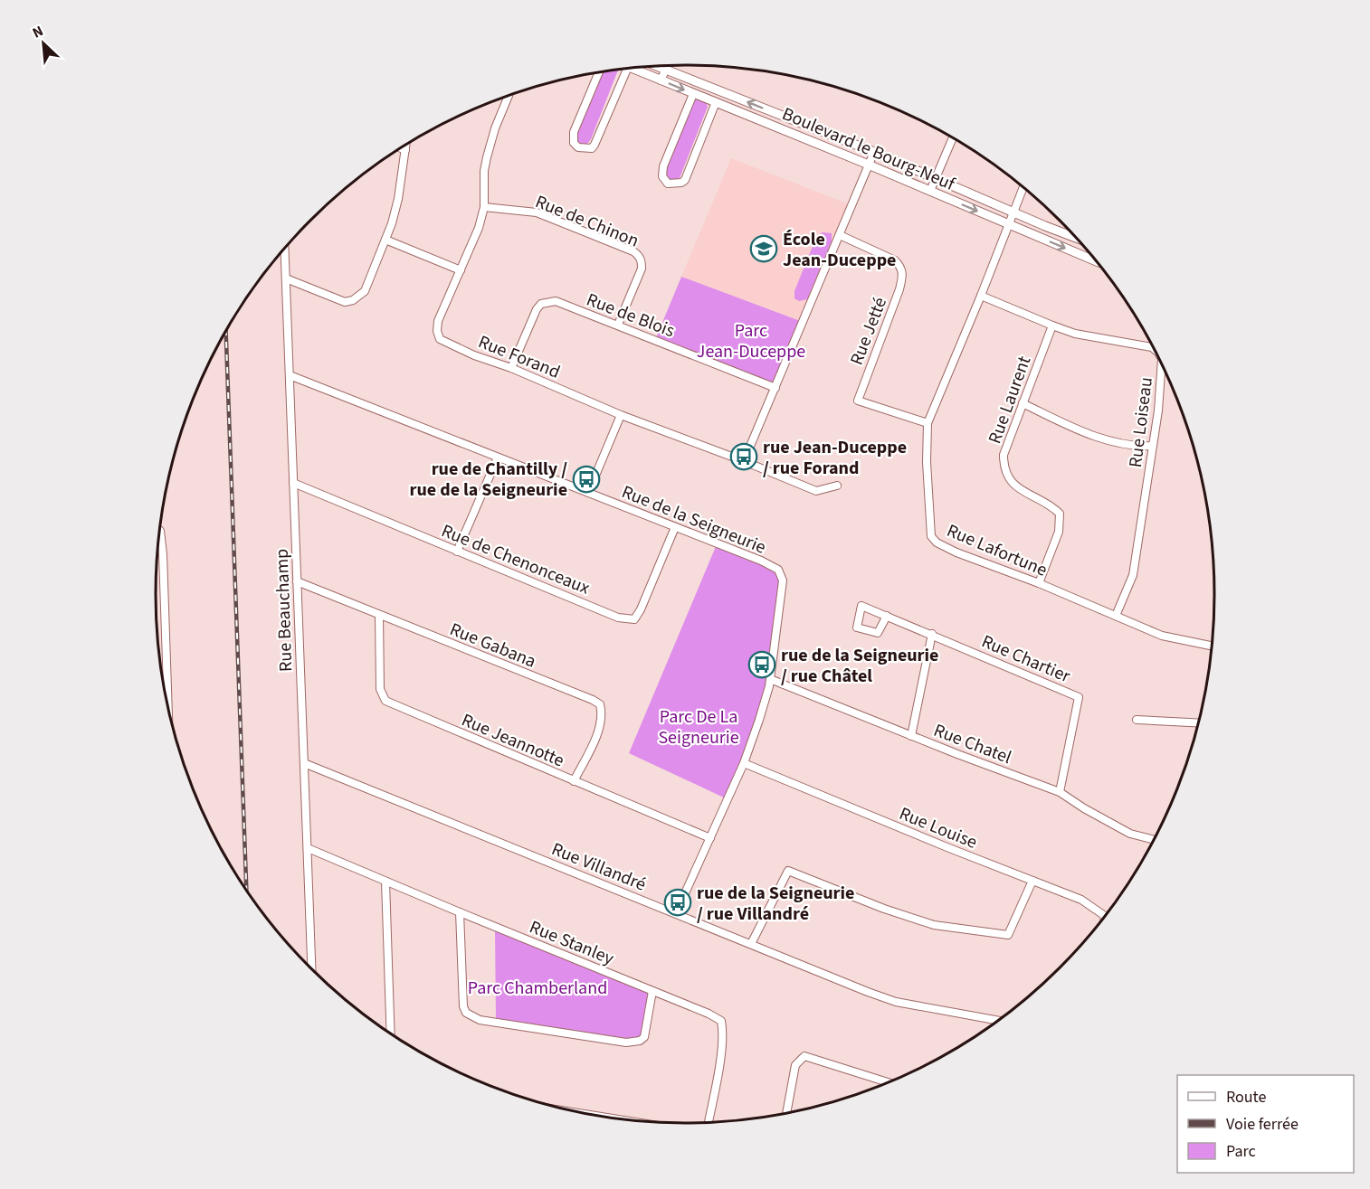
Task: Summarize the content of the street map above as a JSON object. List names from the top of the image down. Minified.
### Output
{"streets":{"street":["Boulevard le Bourg-Neuf","Rue de Chinon","Rue de Blois","Rue Jetté","Rue Forand","Rue Laurent","Rue Loiseau","Rue de la Seigneurie","Rue Lafortune","Rue de Chenonceaux","Rue Beauchamp","Rue Gabana","Rue Chartier","Rue Jeannotte","Rue Chatel","Rue Louise","Rue Villandré","Rue Stanley"]},"crossings":[["Boulevard le Bourg-Neuf","Rue Lafortune"],["Rue de Chinon","Rue de Blois"],["Rue de Chinon","Rue Forand"],["Rue de Blois","Rue Forand"],["Rue Jetté","Rue Lafortune"],["Rue Laurent","Rue Loiseau"],["Rue Laurent","Rue Lafortune"],["Rue Loiseau","Rue Lafortune"],["Rue de la Seigneurie","Rue de Chenonceaux"],["Rue de la Seigneurie","Rue Beauchamp"],["Rue de la Seigneurie","Rue Jeannotte"],["Rue de la Seigneurie","Rue Chatel"],["Rue de la Seigneurie","Rue Louise"],["Rue de la Seigneurie","Rue Villandré"],["Rue de Chenonceaux","Rue Beauchamp"],["Rue Beauchamp","Rue Gabana"],["Rue Beauchamp","Rue Villandré"],["Rue Beauchamp","Rue Stanley"],["Rue Gabana","Rue Jeannotte"],["Rue Chartier","Rue Chatel"]],"parks":["Parc Jean-Duceppe","Parc De La Seigneurie","Parc Chamberland"],"places":{"school or university":["École Jean-Duceppe"],"bus stop":["rue Jean-Duceppe / rue Forand","rue de Chantilly / rue de la Seigneurie","rue de la Seigneurie / rue Châtel","rue de la Seigneurie / rue Villandré"]},"legend":["Route","Voie ferrée","Parc"],"north":"top left"}
